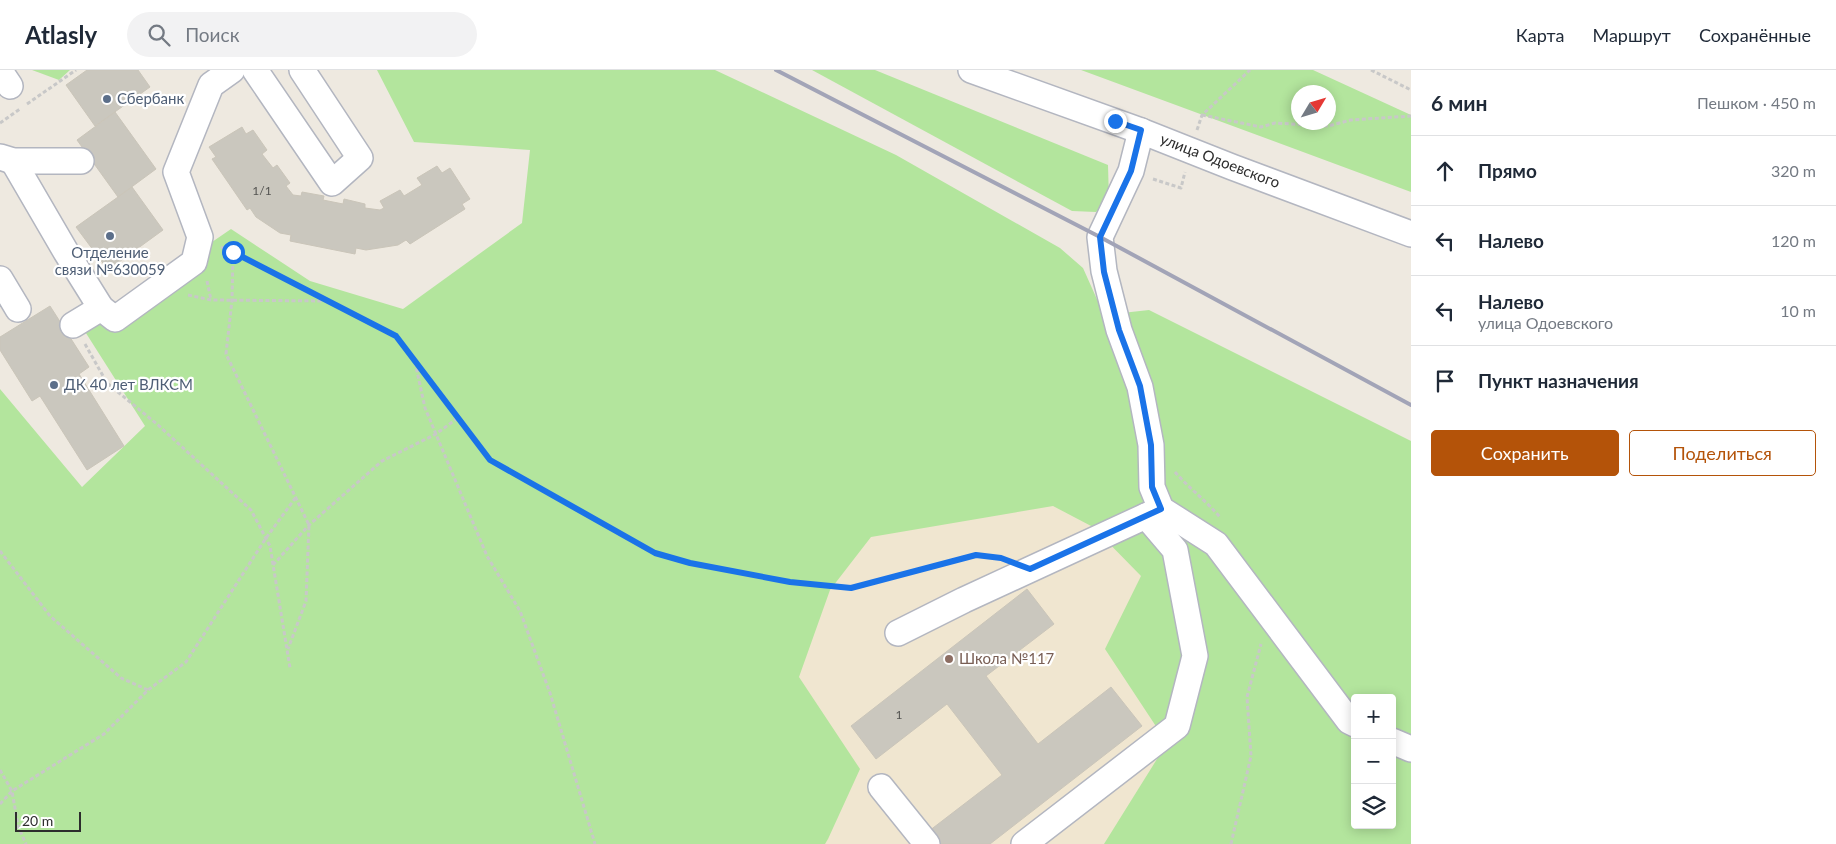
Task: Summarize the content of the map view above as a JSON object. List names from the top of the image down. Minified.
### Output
{"streets":{"street":["улица Одоевского"]},"places":["Сбербанк","Отделение связи №630059","ДК 40 лет ВЛКСМ","Школа №117"],"house_numbers":["1/1","1"],"scale_bar":"20 m","north":"top right","page":{"header":"Atlasly","search":"Поиск","nav":["Карта","Маршрут","Сохранённые"],"heading":["6 мин","Пешком · 450 m"],"list":[["Прямо","320 m"],["Налево","120 m"],["Налево","улица Одоевского","10 m"],"Пункт назначения"],"buttons":["Сохранить","Поделиться"],"map_buttons":["+","−"],"scale":"20 m"}}
